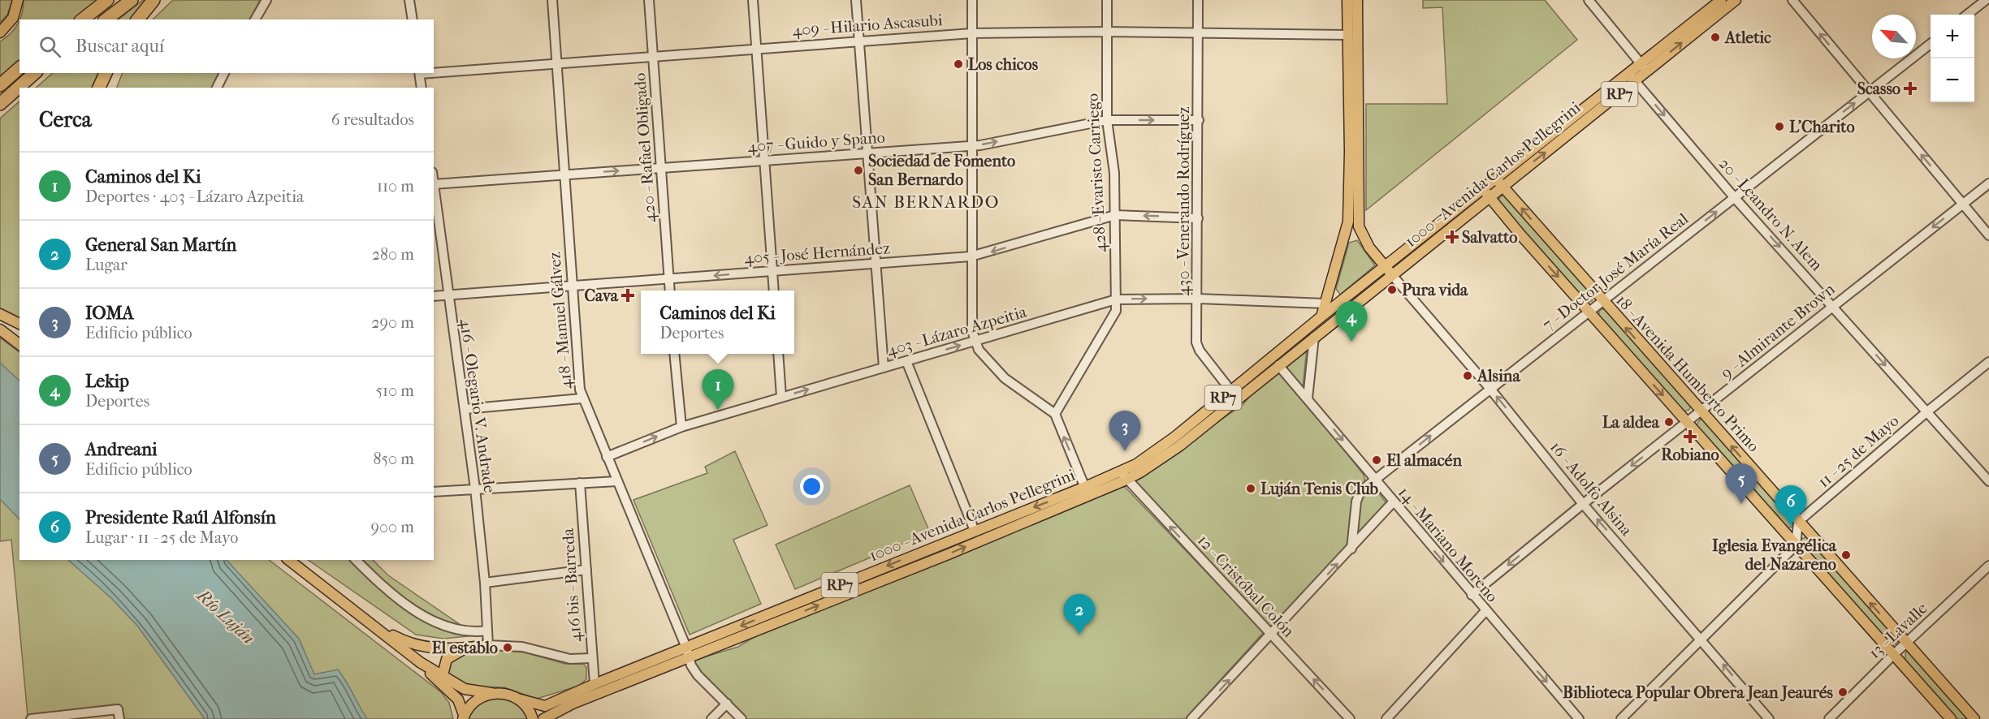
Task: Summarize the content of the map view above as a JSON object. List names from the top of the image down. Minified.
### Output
{"streets":{"main road":["RP7","1000 - Avenida Carlos Pellegrini","18 - Avenida Humberto Primo"],"street":["409 - Hilario Ascasubi","407 - Guido y Spano","420 - Rafael Obligado","428 - Evaristo Carriego","430 - Venerando Rodríguez","20 - Leandro N. Alem","405 - José Hernández","7 - Doctor José María Real","418 - Manuel Gálvez","403 - Lázaro Azpeitia","9 - Almirante Brown","416 - Olegario V. Andrade","11 - 25 de Mayo","16 - Adolfo Alsina","14 - Mariano Moreno","416 bis - Barreda","12 - Cristóbal Colón","13 - Lavalle"]},"crossings":[["409 - Hilario Ascasubi","420 - Rafael Obligado"],["409 - Hilario Ascasubi","428 - Evaristo Carriego"],["409 - Hilario Ascasubi","430 - Venerando Rodríguez"],["409 - Hilario Ascasubi","418 - Manuel Gálvez"],["RP7","1000 - Avenida Carlos Pellegrini"],["407 - Guido y Spano","420 - Rafael Obligado"],["407 - Guido y Spano","428 - Evaristo Carriego"],["407 - Guido y Spano","430 - Venerando Rodríguez"],["407 - Guido y Spano","418 - Manuel Gálvez"],["407 - Guido y Spano","416 - Olegario V. Andrade"],["420 - Rafael Obligado","405 - José Hernández"],["428 - Evaristo Carriego","405 - José Hernández"],["428 - Evaristo Carriego","403 - Lázaro Azpeitia"],["1000 - Avenida Carlos Pellegrini","430 - Venerando Rodríguez"],["1000 - Avenida Carlos Pellegrini","20 - Leandro N. Alem"],["1000 - Avenida Carlos Pellegrini","418 - Manuel Gálvez"],["1000 - Avenida Carlos Pellegrini","18 - Avenida Humberto Primo"],["1000 - Avenida Carlos Pellegrini","16 - Adolfo Alsina"],["1000 - Avenida Carlos Pellegrini","14 - Mariano Moreno"],["1000 - Avenida Carlos Pellegrini","416 bis - Barreda"],["1000 - Avenida Carlos Pellegrini","12 - Cristóbal Colón"],["430 - Venerando Rodríguez","405 - José Hernández"],["430 - Venerando Rodríguez","403 - Lázaro Azpeitia"],["20 - Leandro N. Alem","7 - Doctor José María Real"],["20 - Leandro N. Alem","9 - Almirante Brown"],["20 - Leandro N. Alem","11 - 25 de Mayo"],["405 - José Hernández","418 - Manuel Gálvez"],["405 - José Hernández","416 - Olegario V. Andrade"],["7 - Doctor José María Real","18 - Avenida Humberto Primo"],["7 - Doctor José María Real","16 - Adolfo Alsina"],["7 - Doctor José María Real","14 - Mariano Moreno"],["418 - Manuel Gálvez","403 - Lázaro Azpeitia"],["9 - Almirante Brown","18 - Avenida Humberto Primo"],["9 - Almirante Brown","16 - Adolfo Alsina"],["9 - Almirante Brown","14 - Mariano Moreno"],["18 - Avenida Humberto Primo","11 - 25 de Mayo"],["18 - Avenida Humberto Primo","13 - Lavalle"]],"one_way":["407 - Guido y Spano","20 - Leandro N. Alem","405 - José Hernández","7 - Doctor José María Real","403 - Lázaro Azpeitia","9 - Almirante Brown","16 - Adolfo Alsina","14 - Mariano Moreno","12 - Cristóbal Colón"],"districts":["SAN BERNARDO"],"water":["Río Luján"],"places":{"other":["Atletic","Los chicos","L'Charito","Sociedad de Fomento San Bernardo","Pura vida","Alsina","La aldea","El almacén","Luján Tenis Club","Iglesia Evangélica del Nazareno","El establo","Biblioteca Popular Obrera Jean Jeaurés"],"health":["Scasso","Salvatto","Cava","Robiano"]},"north":"top left","page":{"map_buttons":["+","−"],"search":"Buscar aquí","heading":["Cerca","6 resultados"],"list":[{"mark":"1","name":"Caminos del Ki","note":"Deportes · 403 - Lázaro Azpeitia","value":"110 m"},{"mark":"2","name":"General San Martín","note":"Lugar","value":"280 m"},{"mark":"3","name":"IOMA","note":"Edificio público","value":"290 m"},{"mark":"4","name":"Lekip","note":"Deportes","value":"510 m"},{"mark":"5","name":"Andreani","note":"Edificio público","value":"850 m"},{"mark":"6","name":"Presidente Raúl Alfonsín","note":"Lugar · 11 - 25 de Mayo","value":"900 m"}],"popup":["Caminos del Ki","Deportes"],"pins":["4","1","3","5","6","2"]}}
